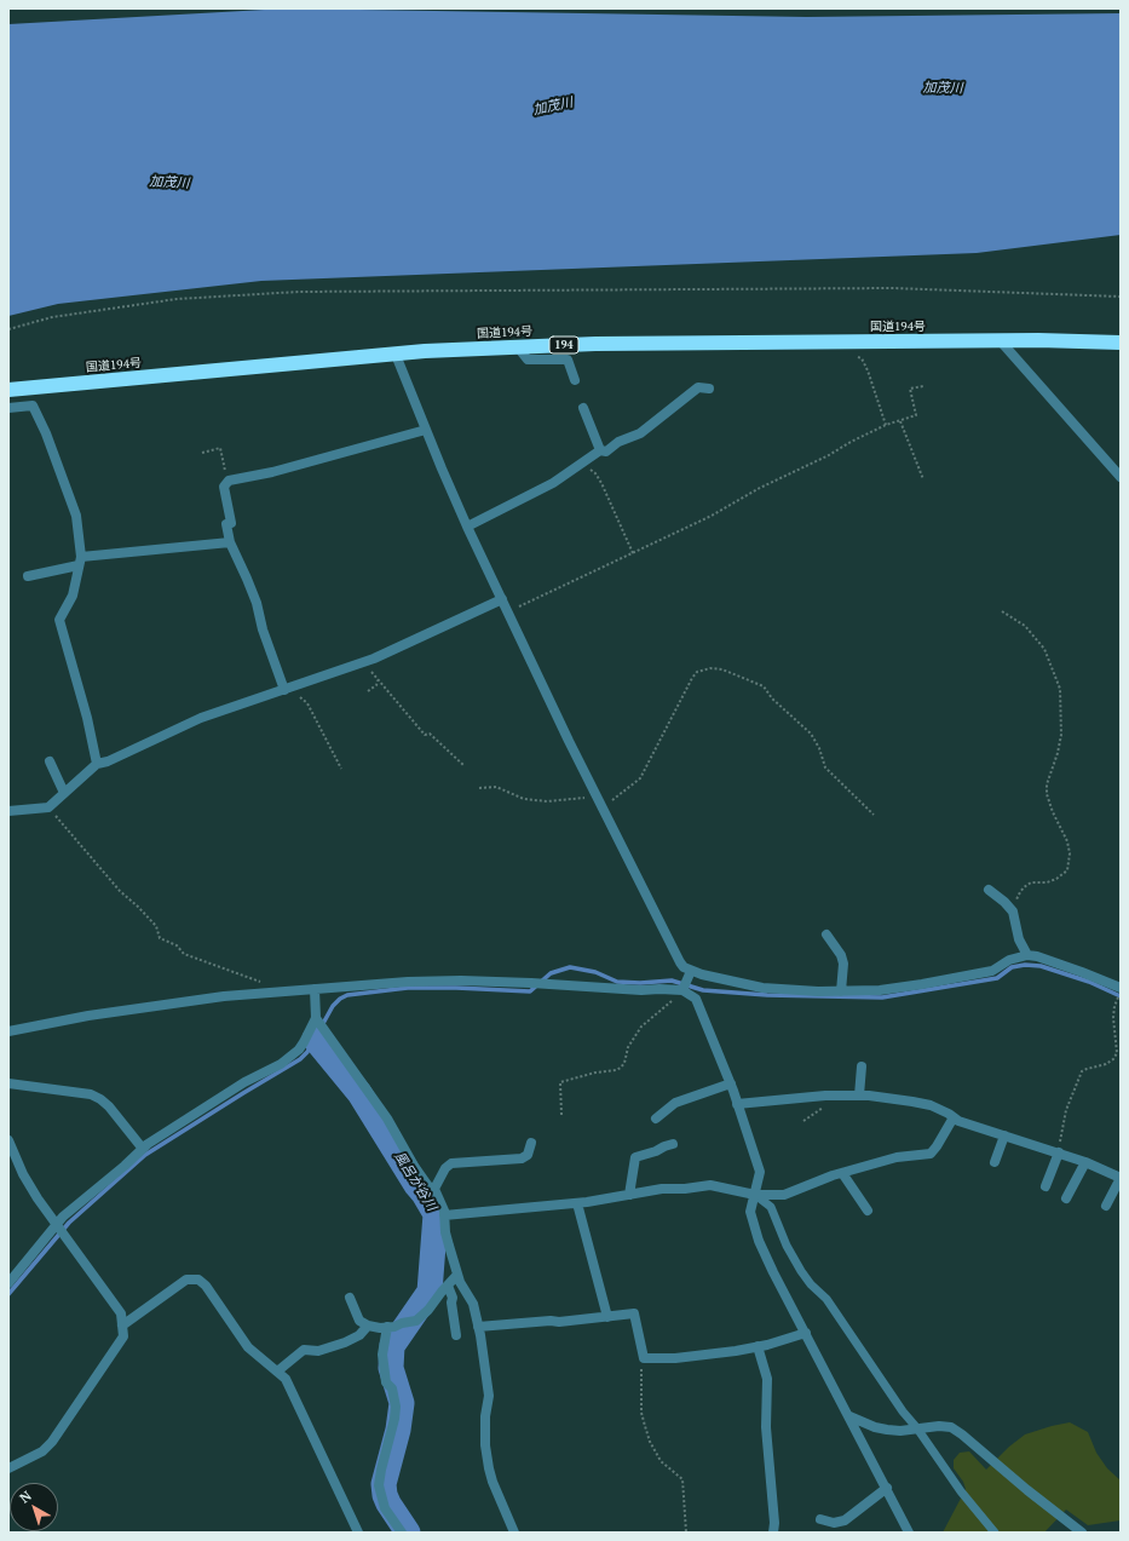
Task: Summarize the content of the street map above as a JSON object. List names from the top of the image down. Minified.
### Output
{"streets":{"highway":["国道194号","194"]},"water":["加茂川","風呂が谷川"],"north":"top left"}
